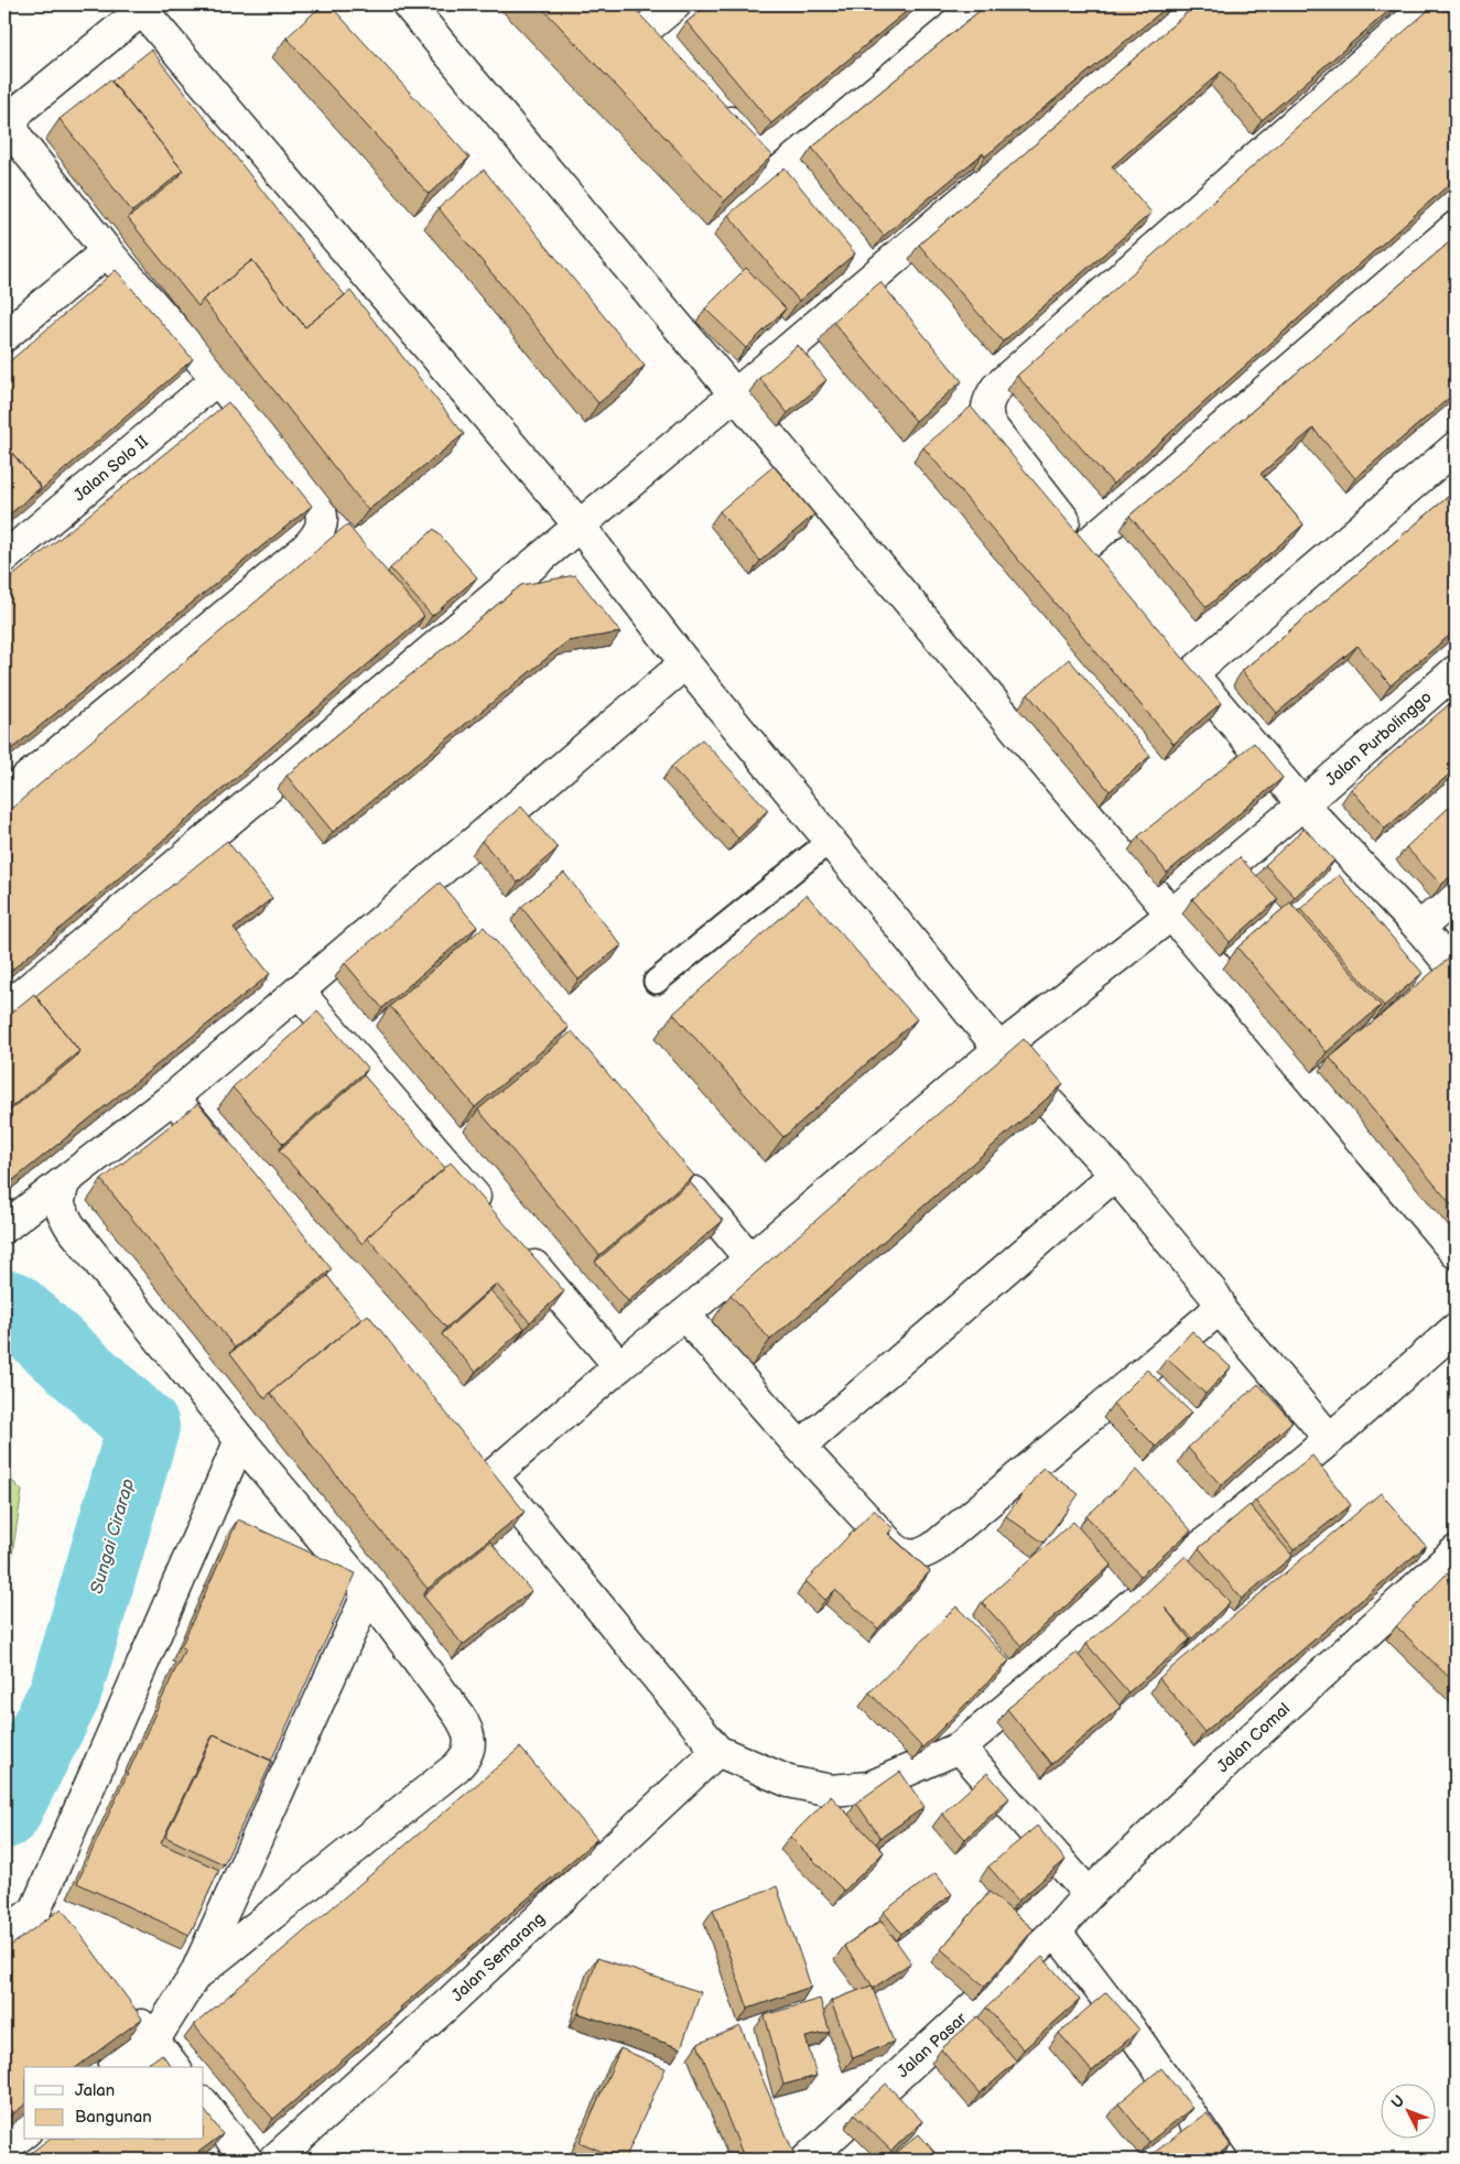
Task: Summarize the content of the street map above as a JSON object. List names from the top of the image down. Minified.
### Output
{"streets":{"street":["Jalan Solo II","Jalan Purbolinggo","Jalan Comal","Jalan Semarang","Jalan Pasar"]},"crossings":[["Jalan Purbolinggo","Jalan Semarang"],["Jalan Comal","Jalan Pasar"]],"water":["Sungai Cirarap"],"legend":["Jalan","Bangunan"],"north":"top left"}
